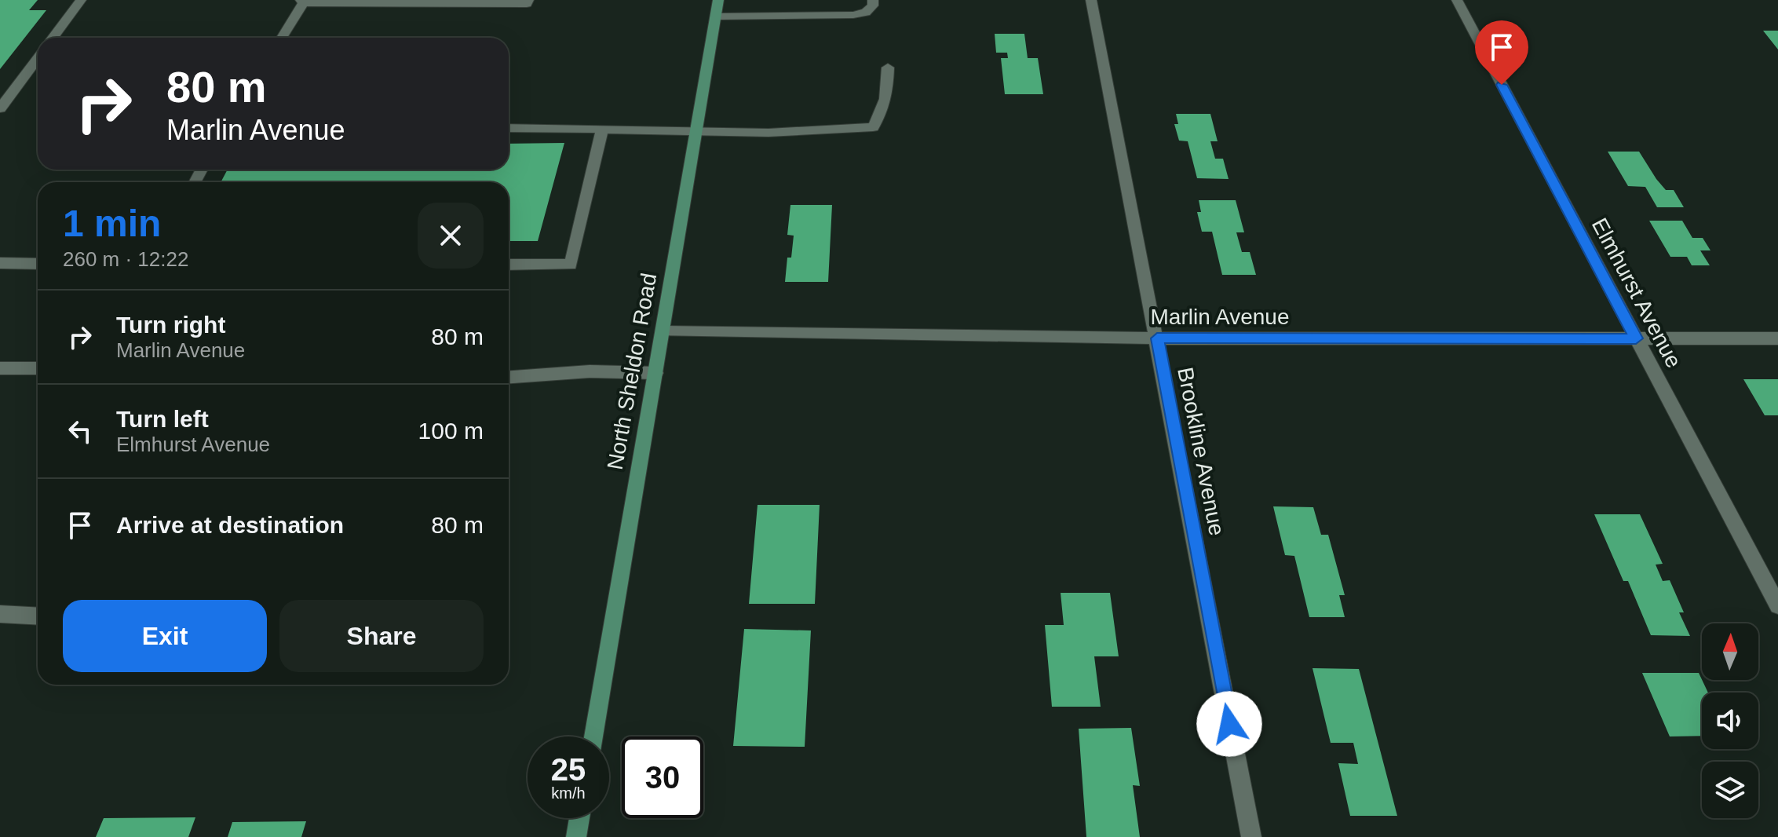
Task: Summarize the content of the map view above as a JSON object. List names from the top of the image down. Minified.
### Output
{"streets":{"main road":["North Sheldon Road"],"street":["Elmhurst Avenue","Marlin Avenue","Brookline Avenue"]},"crossings":[["Elmhurst Avenue","Marlin Avenue"],["Marlin Avenue","North Sheldon Road"],["Marlin Avenue","Brookline Avenue"]],"north":"top","page":{"turn":["80 m","Marlin Avenue"],"heading":["1 min","260 m · 12:22"],"list":[{"name":"Turn right","note":"Marlin Avenue","value":"80 m"},{"name":"Turn left","note":"Elmhurst Avenue","value":"100 m"},{"name":"Arrive at destination","value":"80 m"}],"buttons":["Exit","Share"],"speed":"25 km/h","limit":"30"}}
